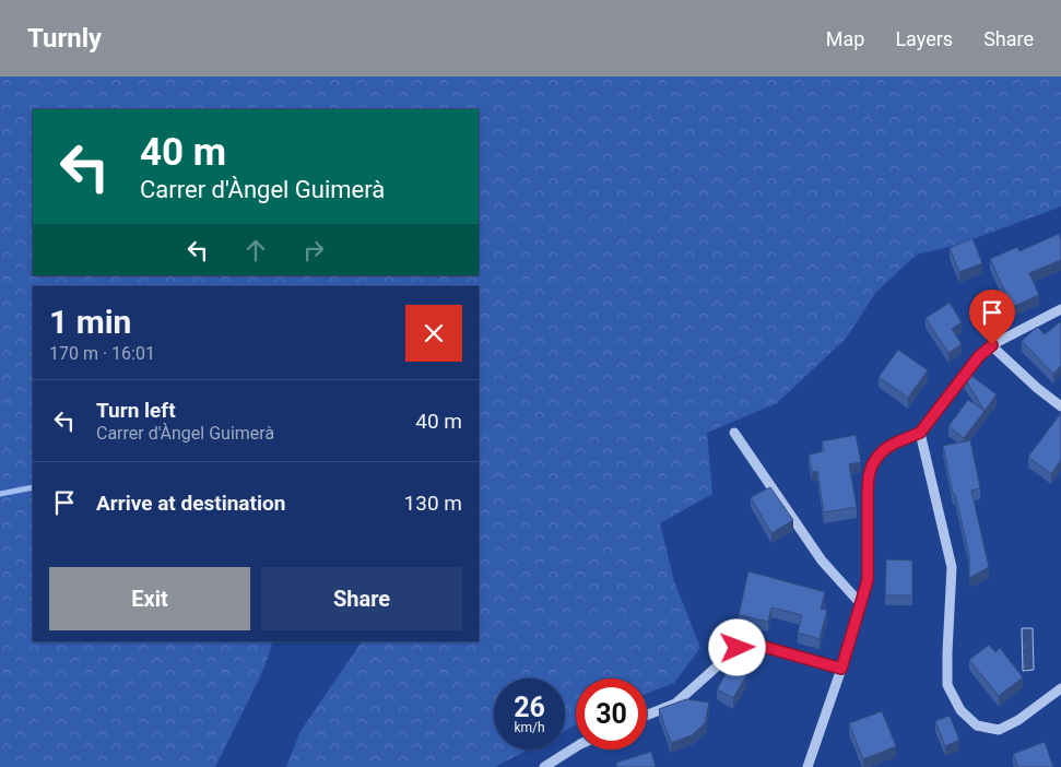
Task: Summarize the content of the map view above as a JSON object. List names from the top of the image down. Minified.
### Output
{"page":{"header":"Turnly","nav":["Map","Layers","Share"],"turn":["40 m","Carrer d'Àngel Guimerà"],"heading":["1 min","170 m · 16:01"],"list":[{"name":"Turn left","note":"Carrer d'Àngel Guimerà","value":"40 m"},{"name":"Arrive at destination","value":"130 m"}],"buttons":["Exit","Share"],"speed":"26 km/h","limit":"30"}}
